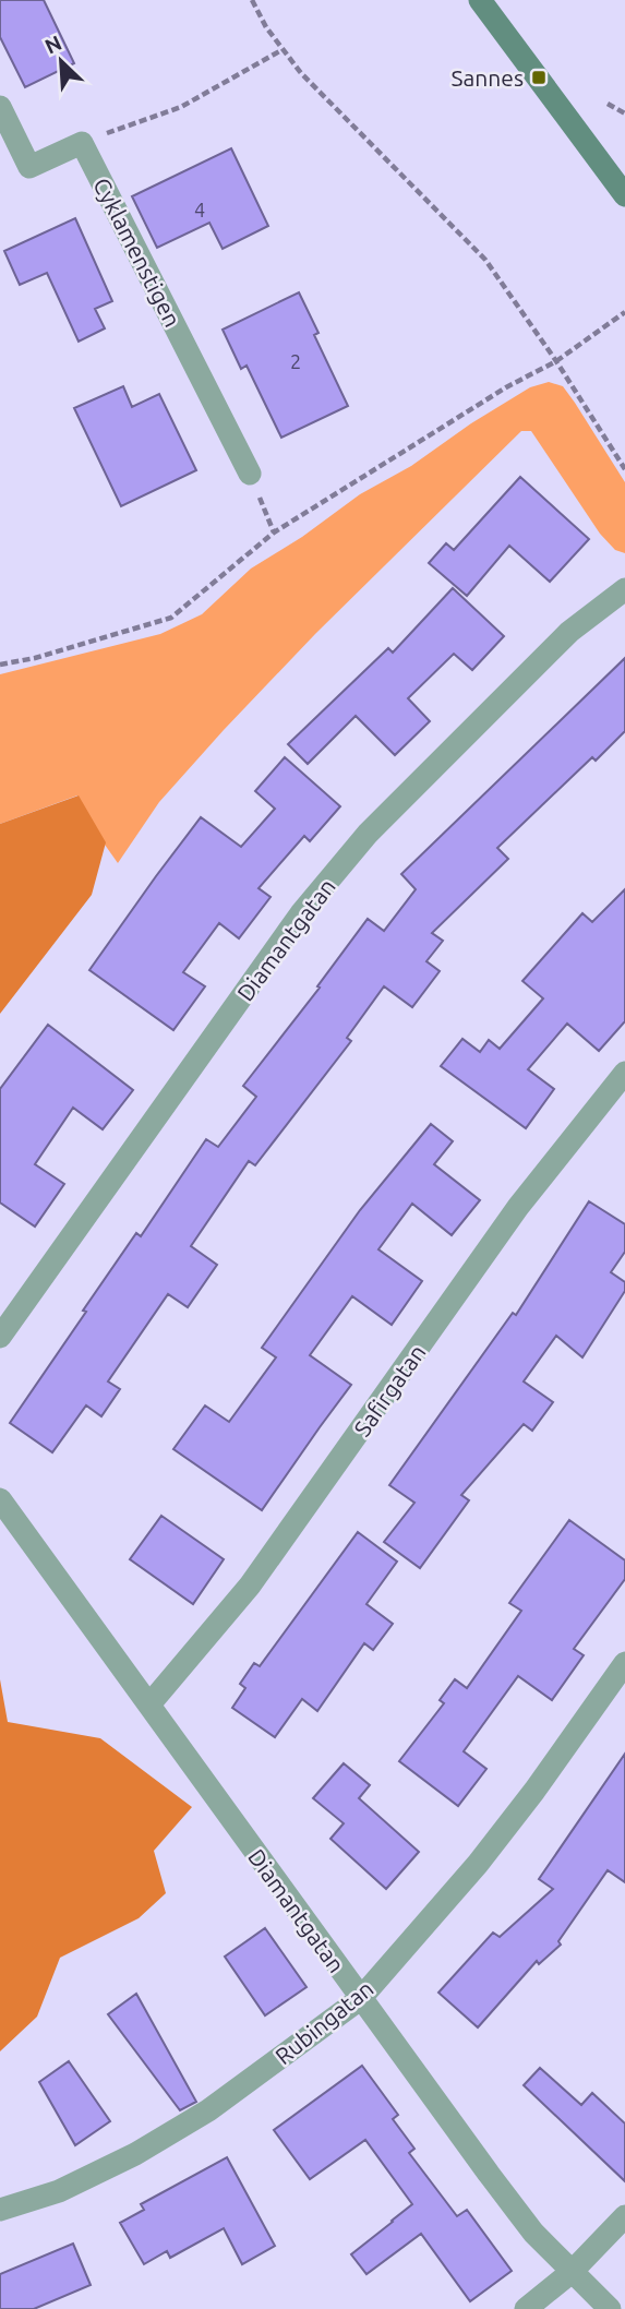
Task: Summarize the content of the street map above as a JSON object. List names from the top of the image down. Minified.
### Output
{"streets":{"street":["Cyklamenstigen","Diamantgatan","Safirgatan","Rubingatan"]},"crossings":[["Diamantgatan","Safirgatan"],["Diamantgatan","Rubingatan"]],"places":{"transit":["Sannes"]},"house_numbers":["4","2"],"north":"top left"}
